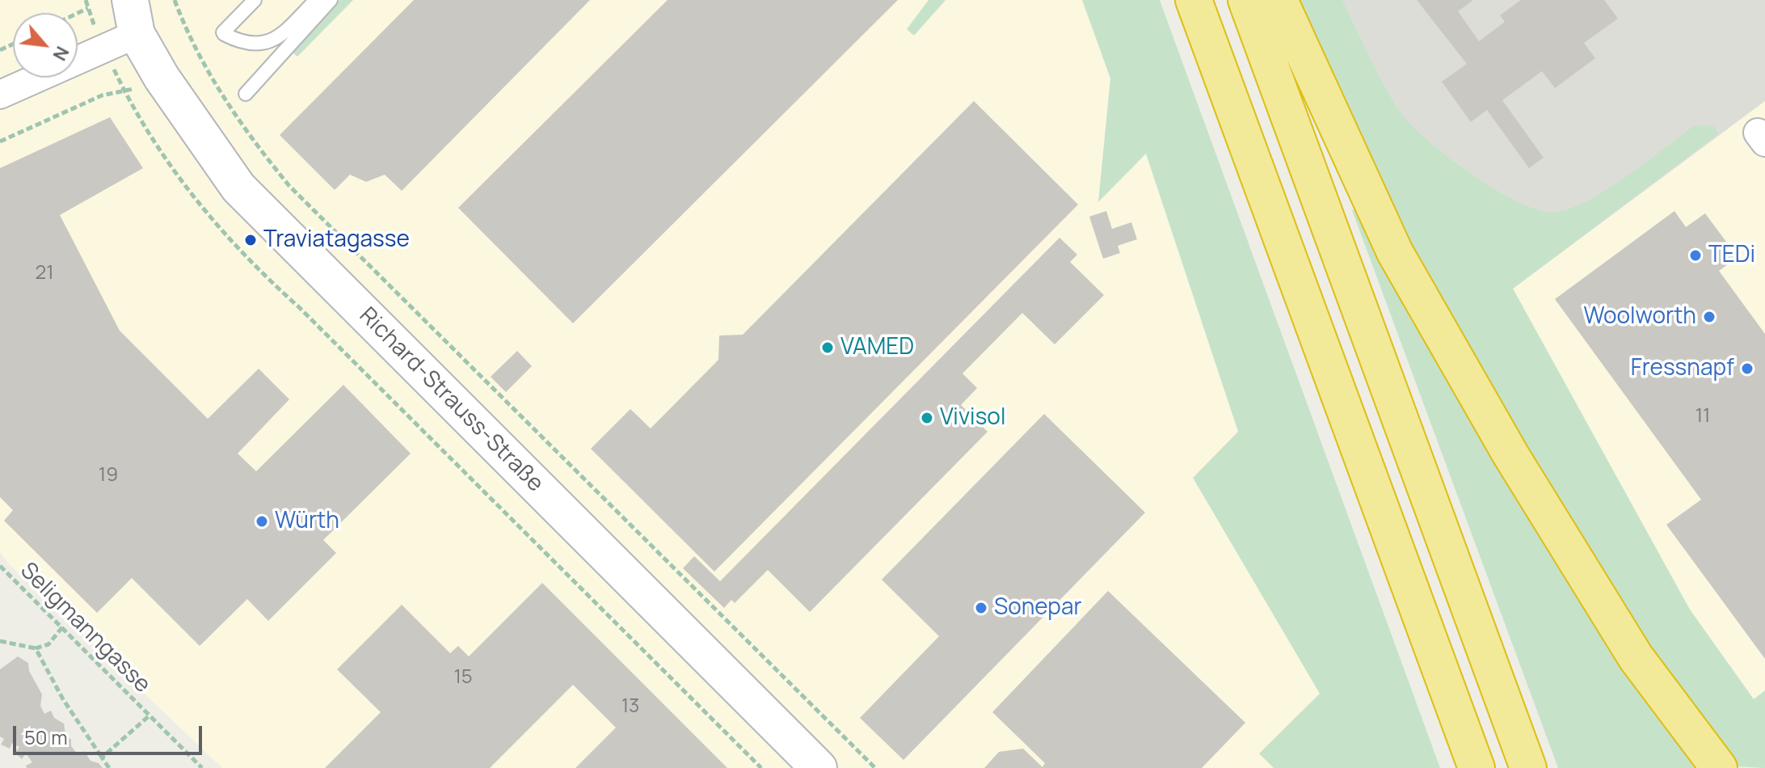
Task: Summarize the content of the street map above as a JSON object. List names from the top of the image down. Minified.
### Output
{"streets":{"main road":["Richard-Strauss-Straße"],"path":["Seligmanngasse"]},"places":["Traviatagasse","TEDi","Woolworth","VAMED","Fressnapf","Vivisol","Würth","Sonepar"],"house_numbers":["21","11","19","15","13"],"scale_bar":"50 m","north":"bottom right"}
